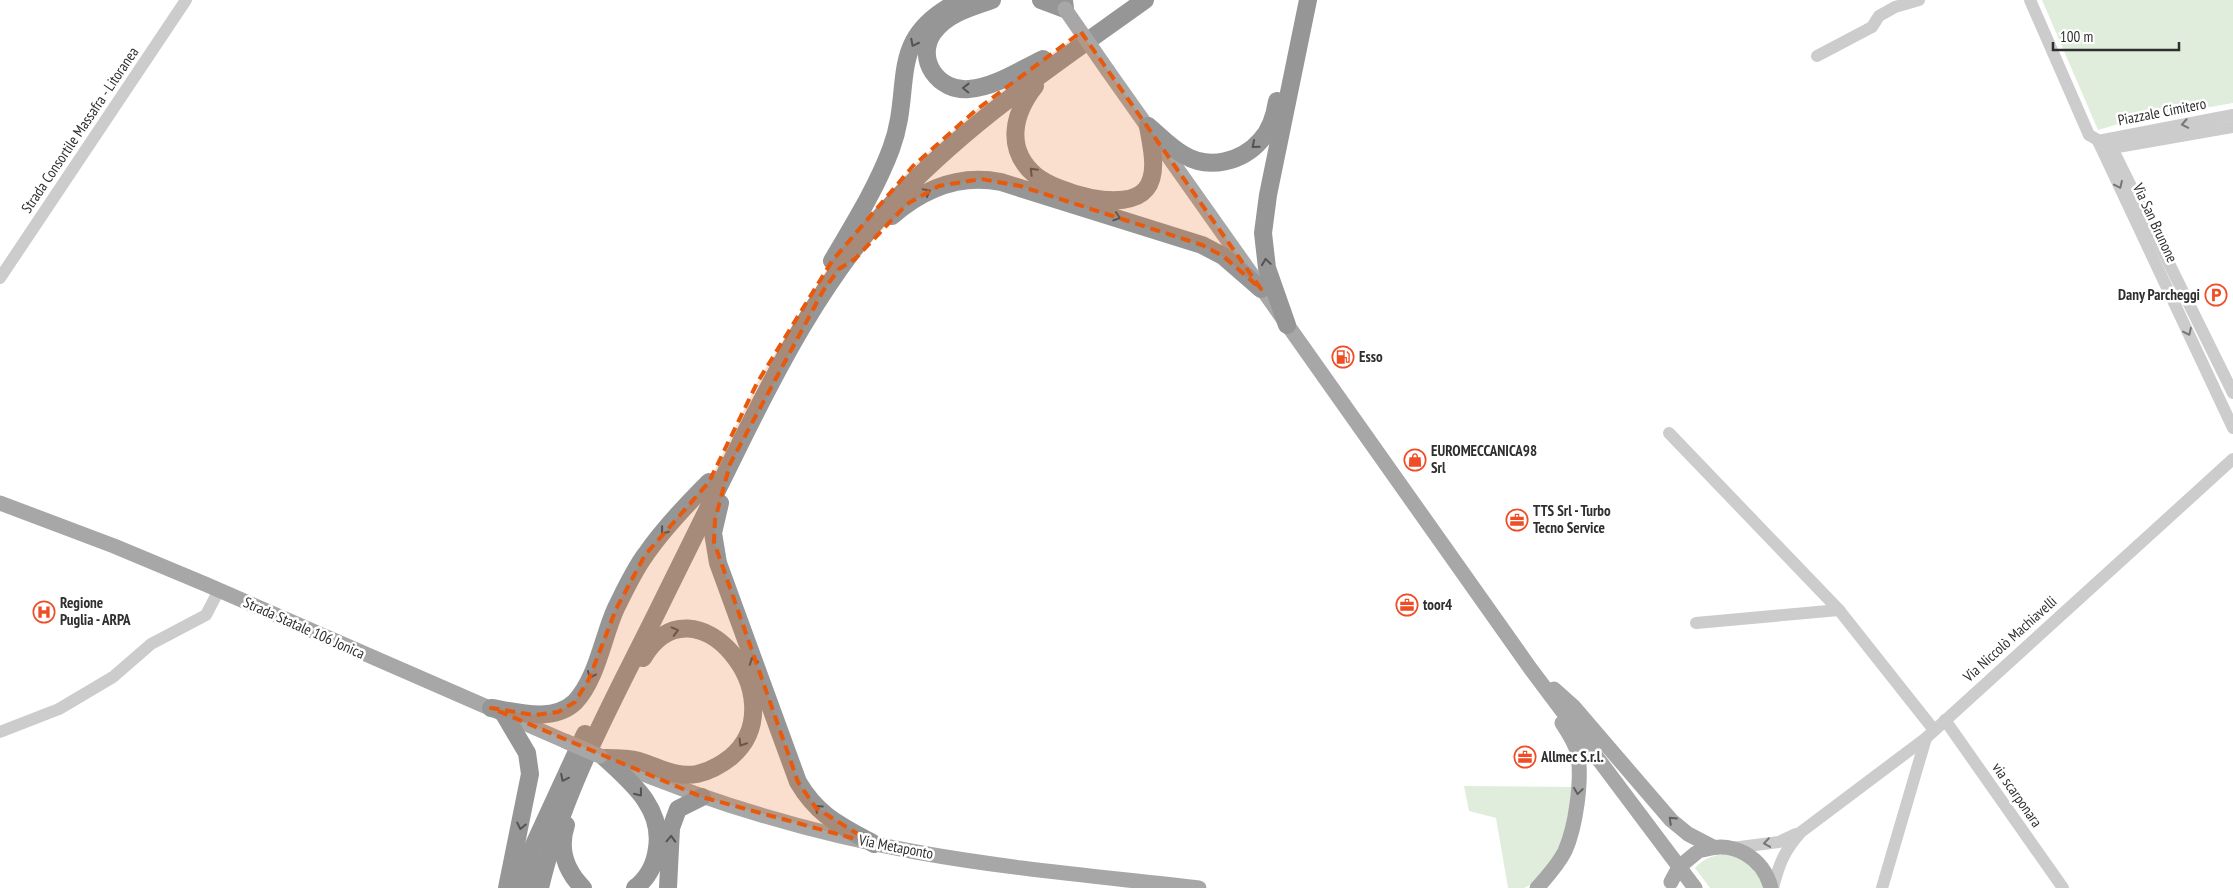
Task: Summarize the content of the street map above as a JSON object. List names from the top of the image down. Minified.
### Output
{"streets":{"main road":["Strada Statale 106 Jonica","Via Metaponto"],"street":["Piazzale Cimitero","Strada Consortile Massafra - Litoranea","Via San Brunone","Via Niccolò Machiavelli","via scarponara"]},"crossings":[["Piazzale Cimitero","Via San Brunone"],["Strada Statale 106 Jonica","Via Metaponto"],["Via Niccolò Machiavelli","via scarponara"]],"places":{"parking":["Dany Parcheggi"],"fuel station":["Esso"],"shop":["EUROMECCANICA98 Srl"],"office":["TTS Srl - Turbo Tecno Service","toor4","Allmec S.r.l."],"hospital":["Regione Puglia - ARPA"]},"scale_bar":"100 m"}
